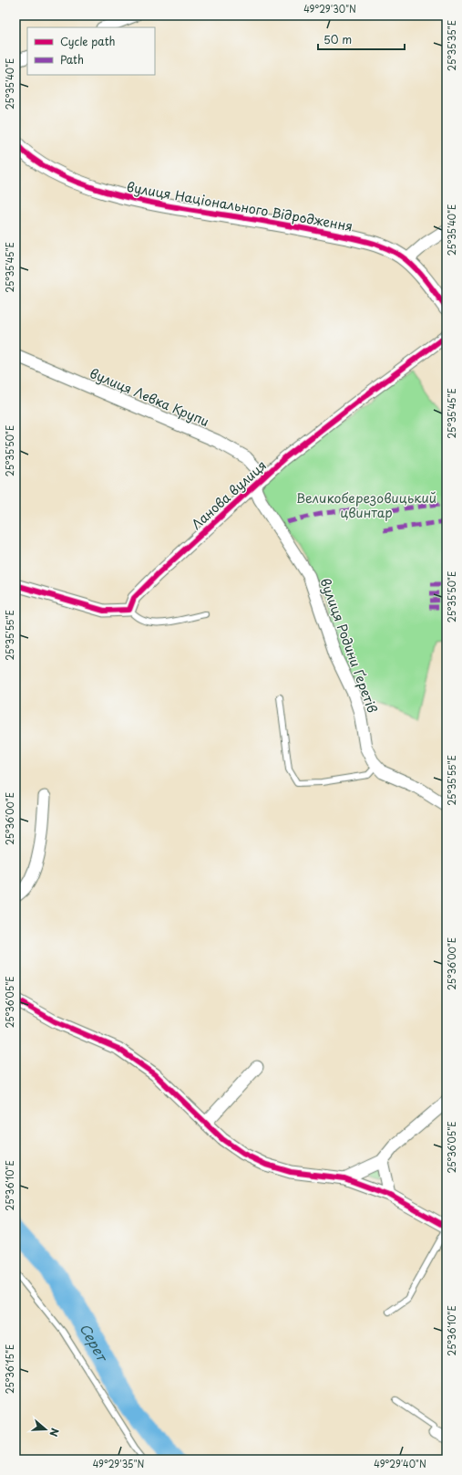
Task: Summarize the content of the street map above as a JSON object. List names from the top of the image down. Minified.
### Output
{"streets":{"street":["вулиця Національного Відродження","вулиця Левка Крупи","Ланова вулиця","вулиця Родини Ґеретів"]},"crossings":[["вулиця Левка Крупи","Ланова вулиця"],["Ланова вулиця","вулиця Родини Ґеретів"]],"water":["Серет"],"parks":["Великоберезовицький цвинтар"],"legend":["Cycle path","Path"],"scale_bar":"50 m","north":"right","coordinates":["49°29'30\"N","25°35'35\"E","25°35'40\"E","25°35'45\"E","25°35'50\"E","25°35'55\"E","25°36'00\"E","25°36'05\"E","25°36'10\"E","25°36'15\"E","49°29'35\"N","49°29'40\"N"]}
